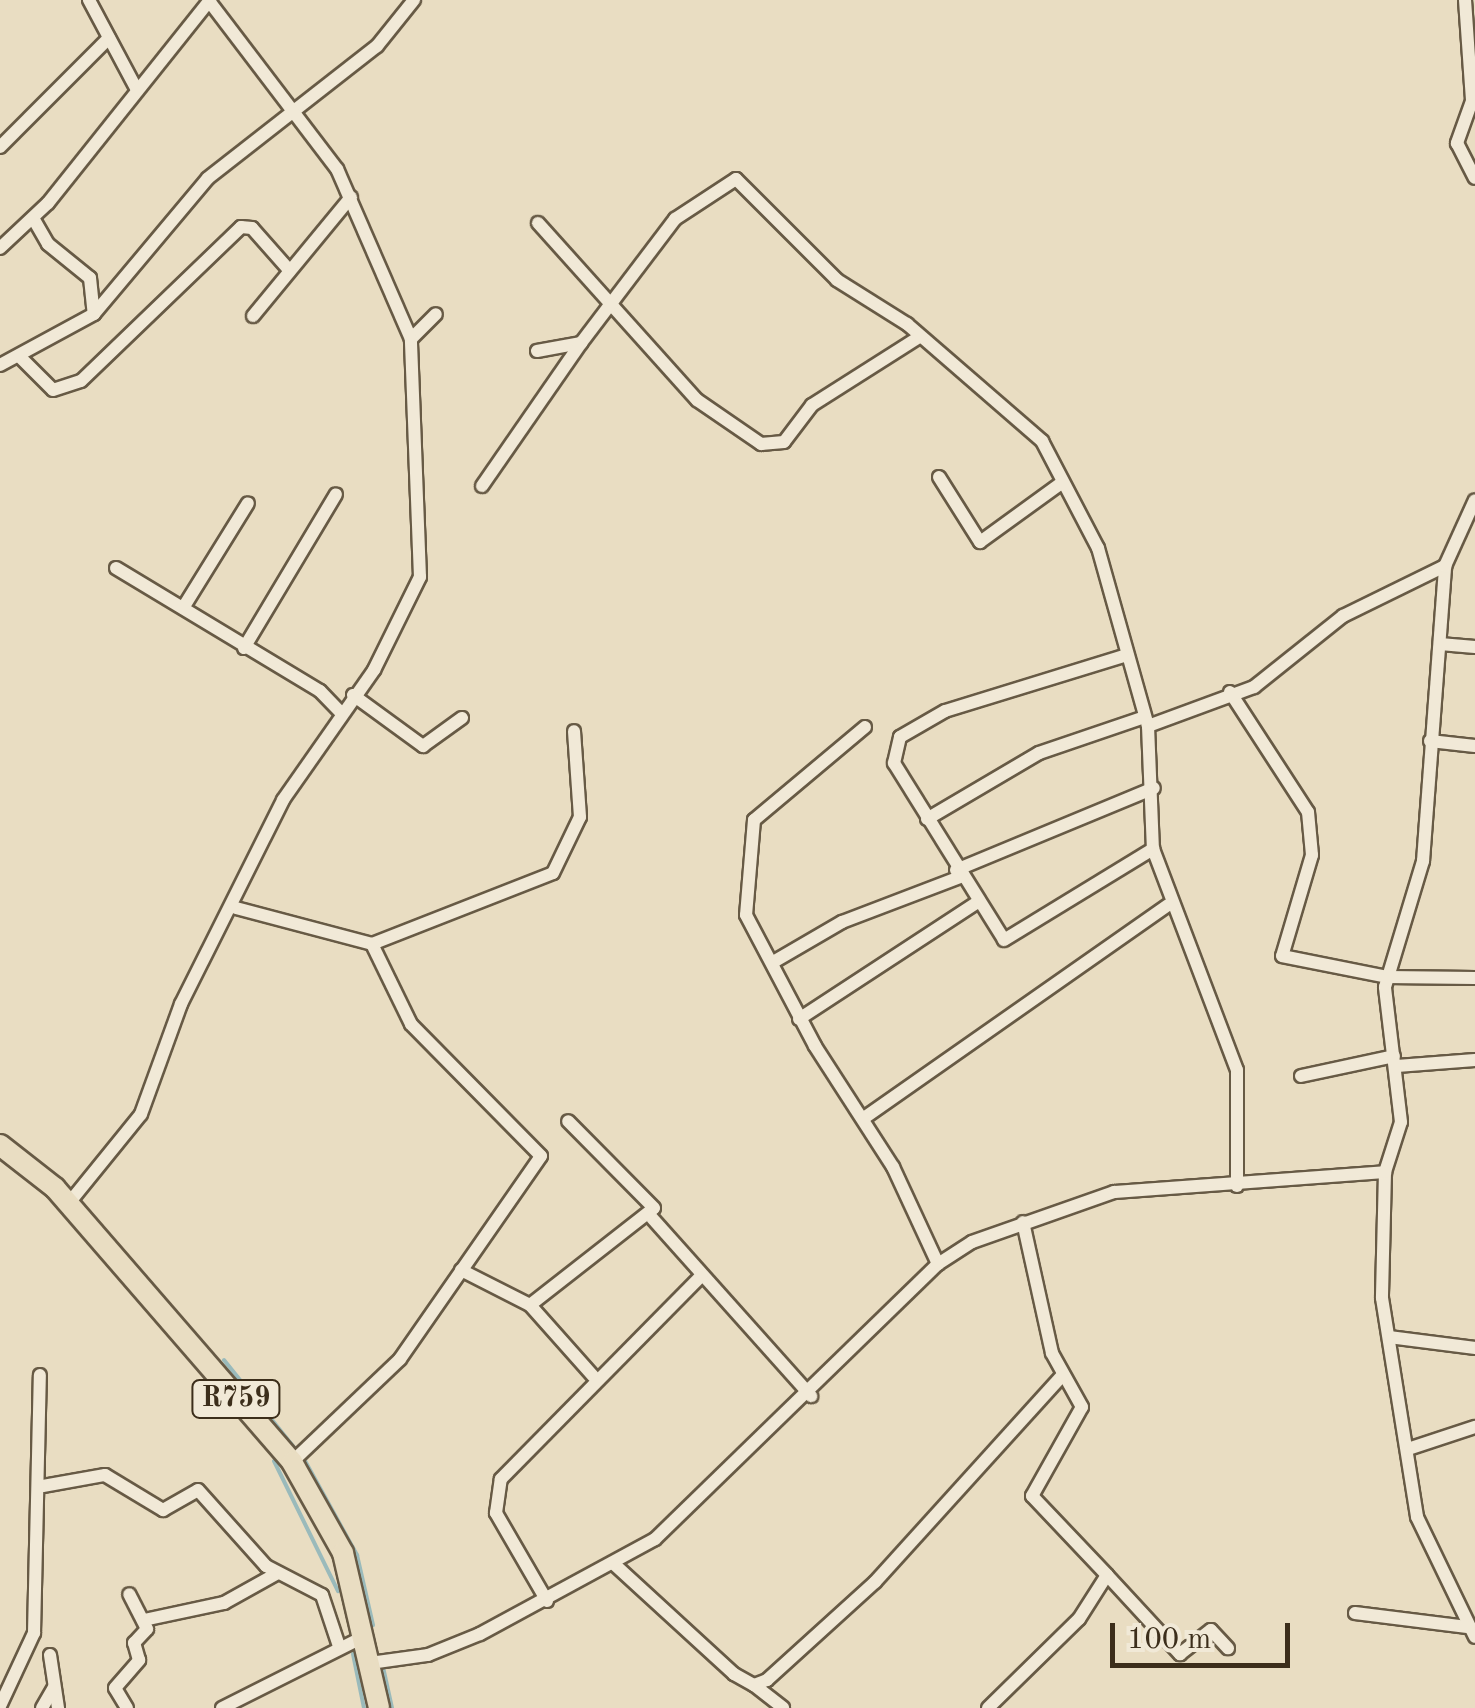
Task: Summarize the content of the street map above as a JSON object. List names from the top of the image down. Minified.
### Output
{"streets":{"main road":["R759"]},"scale_bar":"100 m"}
